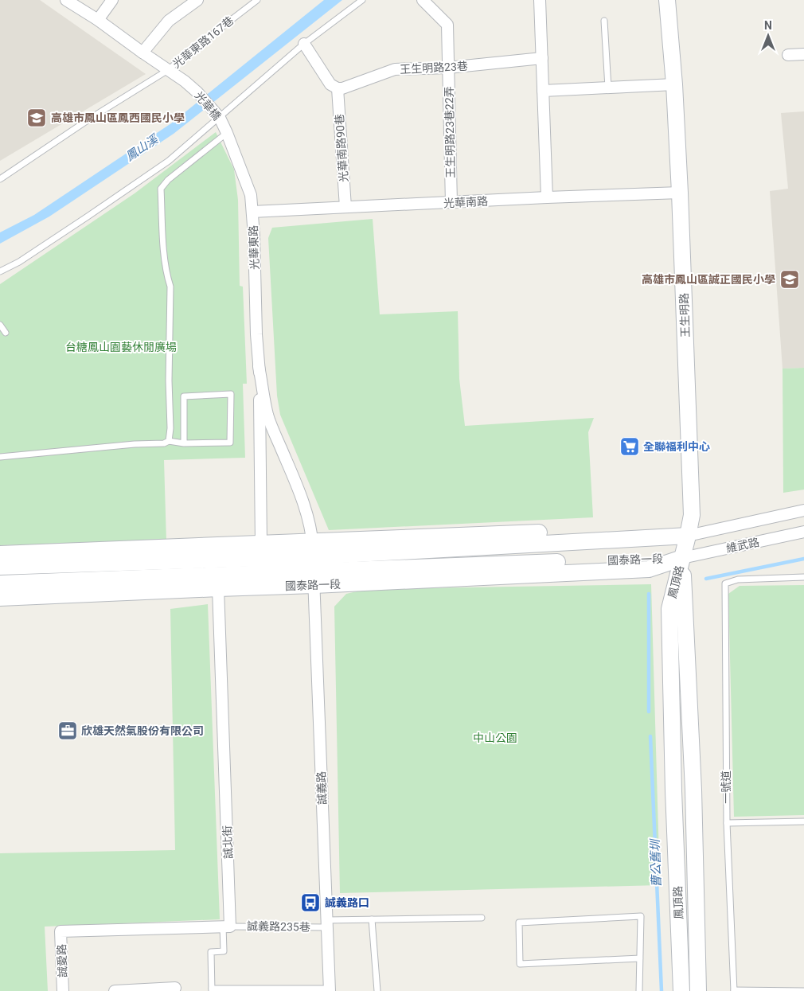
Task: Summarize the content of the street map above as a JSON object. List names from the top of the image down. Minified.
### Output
{"streets":{"street":["王生明路23巷","光華橋","王生明路23巷22弄","光華南路90巷","光華南路","光華東路","王生明路","維武路","國泰路一段","鳳頂路","誠義路","誠北街","誠愛路"],"lane":["光華東路167巷","一號道","誠義路235巷"]},"crossings":[["光華東路167巷","光華橋"],["王生明路23巷","王生明路23巷22弄"],["王生明路23巷","光華南路90巷"],["光華橋","光華東路"],["王生明路23巷22弄","光華南路"],["光華南路90巷","光華南路"],["光華南路","光華東路"],["光華南路","王生明路"],["光華東路","國泰路一段"],["光華東路","誠義路"],["王生明路","維武路"],["王生明路","國泰路一段"],["王生明路","鳳頂路"],["維武路","國泰路一段"],["維武路","鳳頂路"],["國泰路一段","鳳頂路"],["國泰路一段","誠義路"],["國泰路一段","誠北街"],["誠義路","誠義路235巷"],["誠北街","誠義路235巷"],["誠北街","誠愛路"],["誠義路235巷","誠愛路"]],"water":["鳳山溪","曹公舊圳"],"parks":["台糖鳳山園藝休閒廣場","中山公園"],"places":{"school or university":["高雄市鳳山區鳳西國民小學","高雄市鳳山區誠正國民小學"],"supermarket":["全聯福利中心"],"office":["欣雄天然氣股份有限公司"],"bus stop":["誠義路口"]},"north":"top"}
